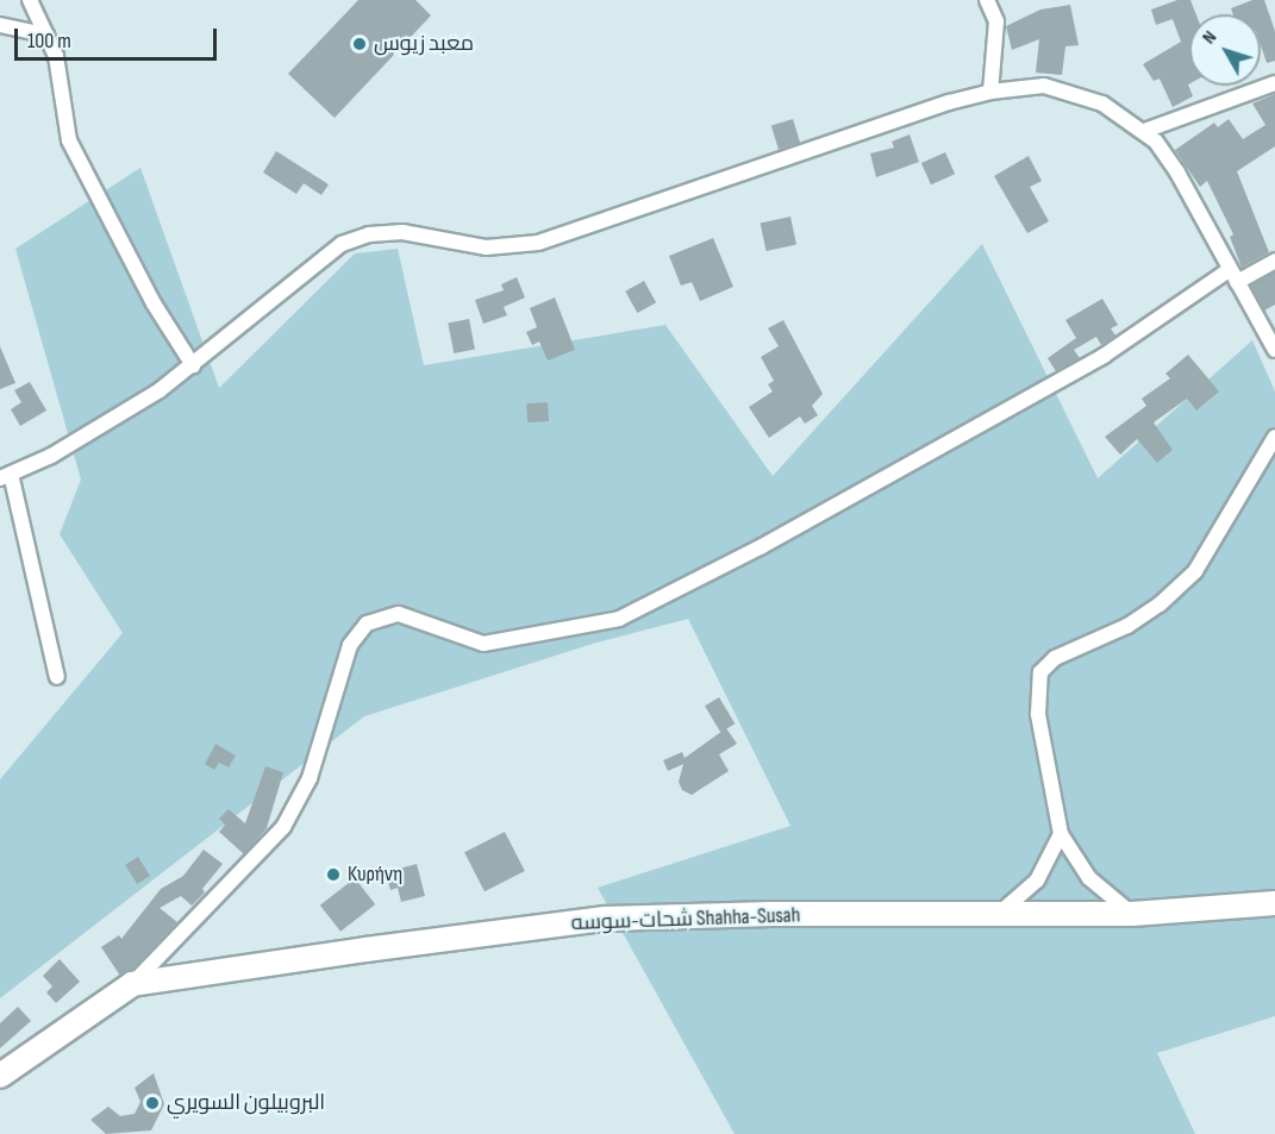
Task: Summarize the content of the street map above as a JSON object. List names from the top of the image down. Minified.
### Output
{"streets":{"main road":["شحات-سوسه Shahha-Susah"]},"places":["معبد زيوس","Κυρήνη","البروبيلون السويري"],"scale_bar":"100 m","north":"top left"}
